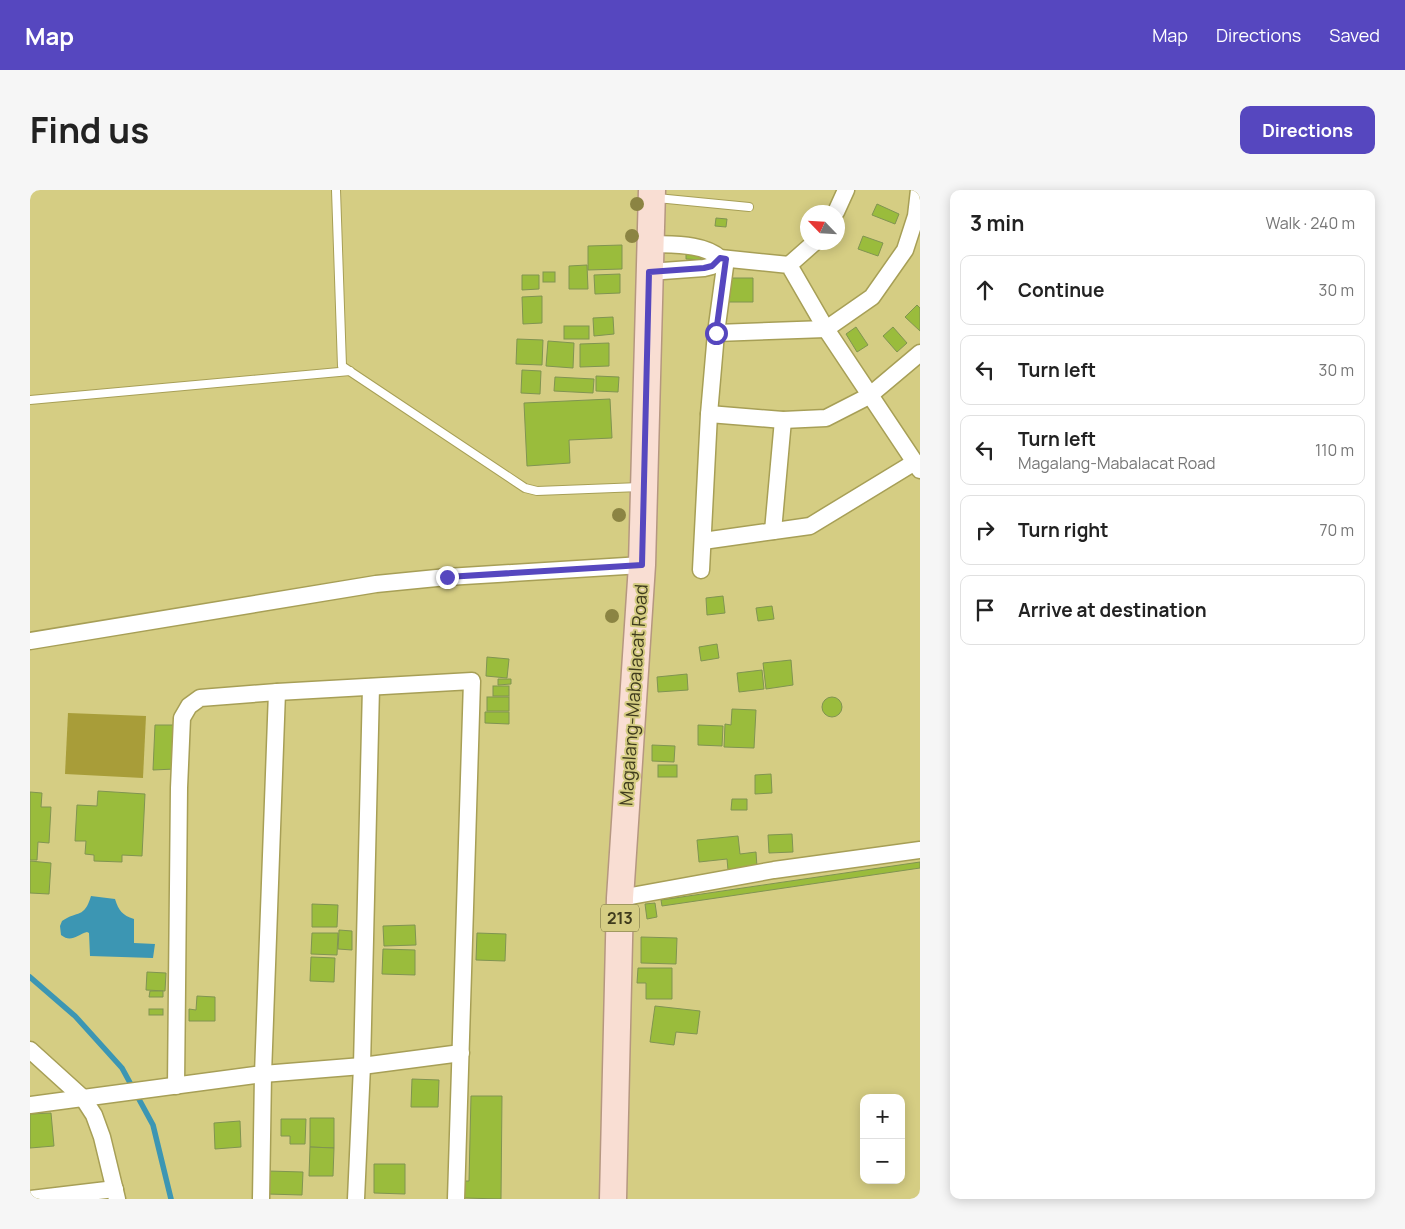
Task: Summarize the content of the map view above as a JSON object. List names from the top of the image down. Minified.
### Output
{"streets":{"main road":["Magalang-Mabalacat Road","213"]},"north":"top left","page":{"header":"Map","nav":["Map","Directions","Saved"],"title":"Find us","buttons":"Directions","heading":["3 min","Walk · 240 m"],"list":[["Continue","30 m"],["Turn left","30 m"],["Turn left","Magalang-Mabalacat Road","110 m"],["Turn right","70 m"],"Arrive at destination"],"map_buttons":["+","−"]}}
